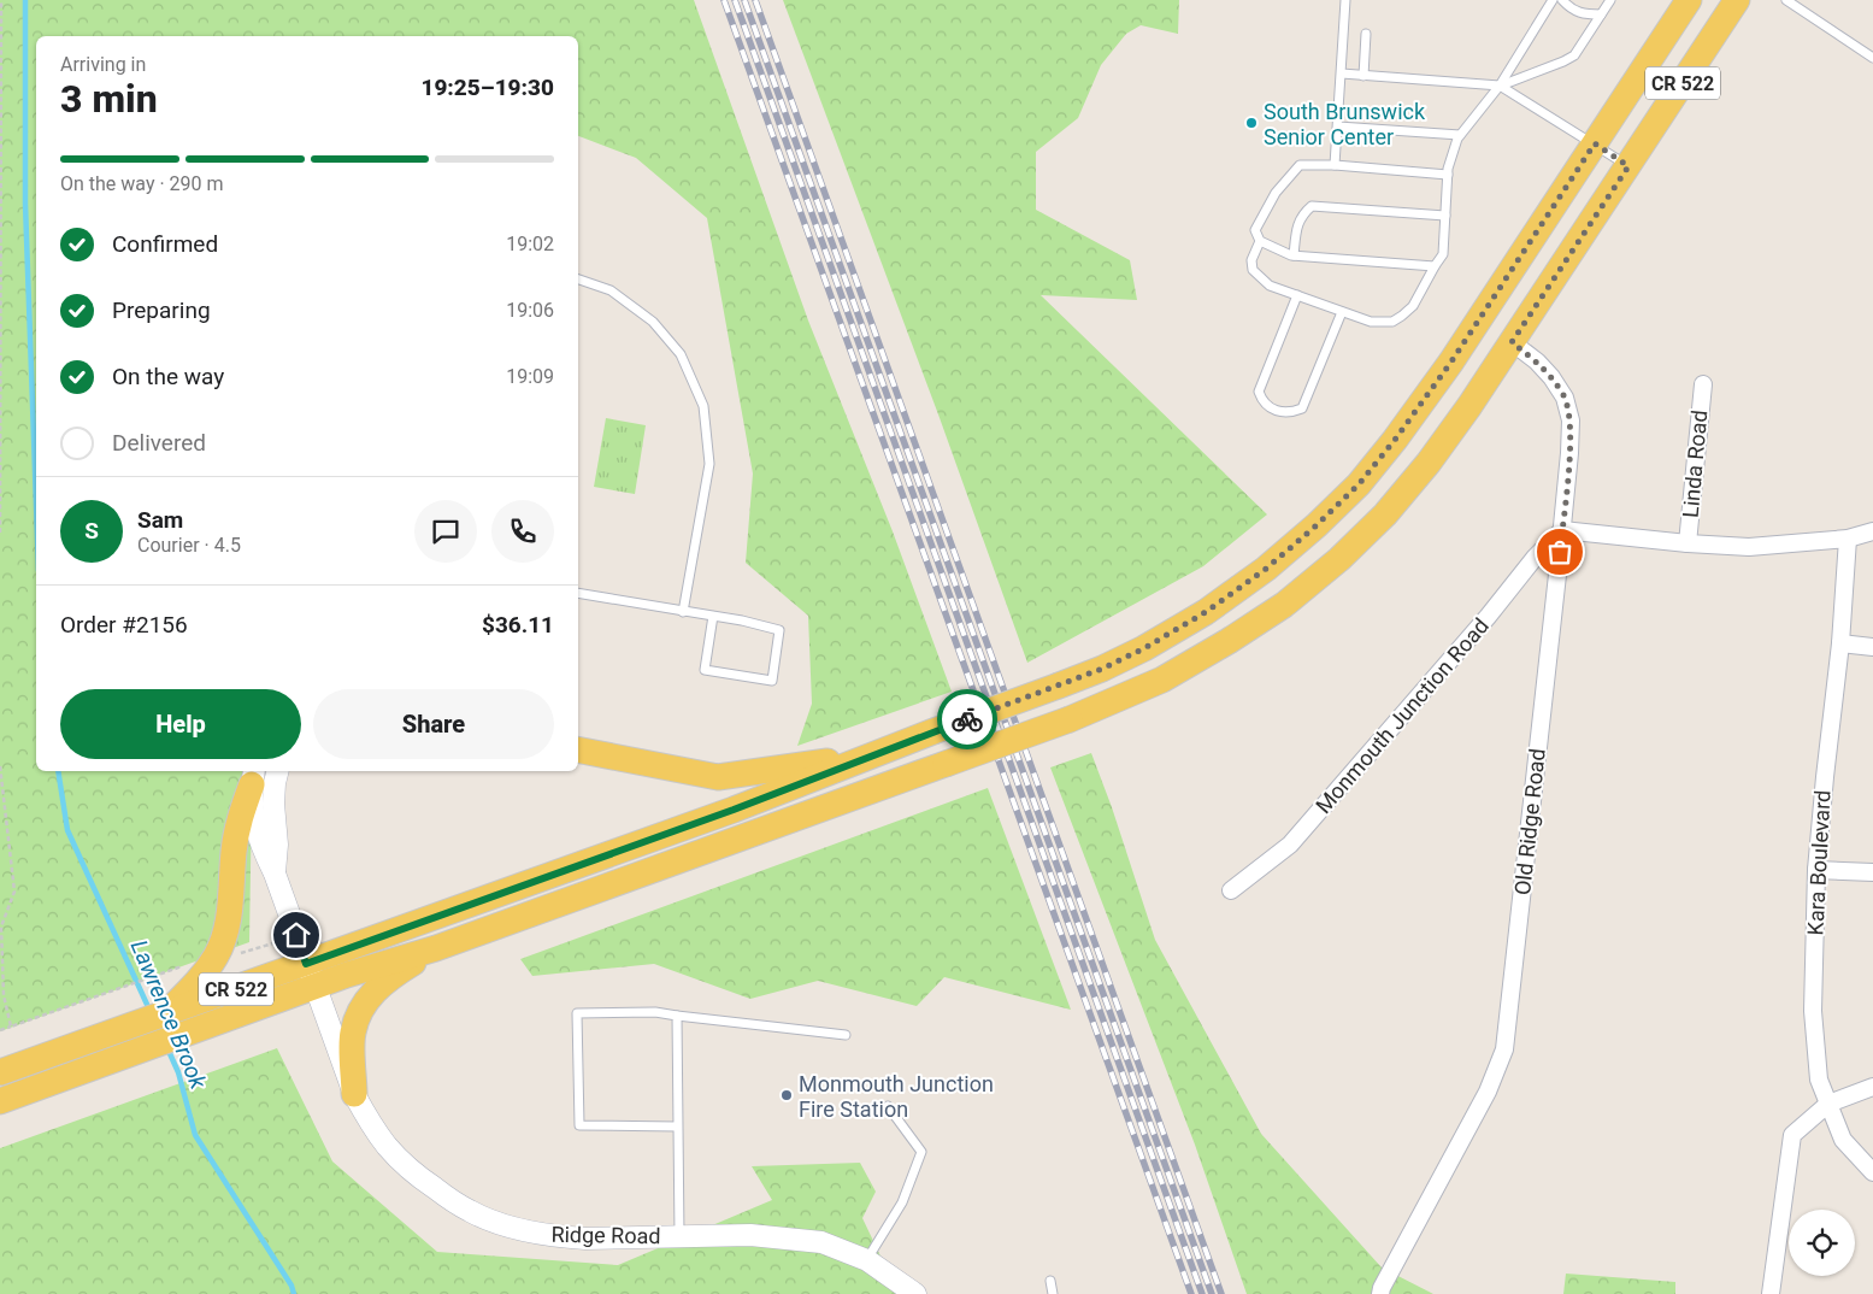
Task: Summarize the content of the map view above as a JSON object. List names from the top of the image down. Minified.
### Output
{"streets":{"main road":["CR 522"],"street":["Linda Road","Monmouth Junction Road","Old Ridge Road","Kara Boulevard","Ridge Road"]},"crossings":[["CR 522","Old Ridge Road"],["CR 522","Ridge Road"],["Monmouth Junction Road","Old Ridge Road"]],"water":["Lawrence Brook"],"places":["South Brunswick Senior Center","Monmouth Junction Fire Station"],"page":{"heading":["3 min","Arriving in","19:25–19:30"],"panel":["Sam","Courier · 4.5","Order #2156","$36.11"],"bar":"On the way · 290 m","list":[["Confirmed","19:02"],["Preparing","19:06"],["On the way","19:09"],"Delivered"],"round":"S","buttons":["Help","Share"]}}
